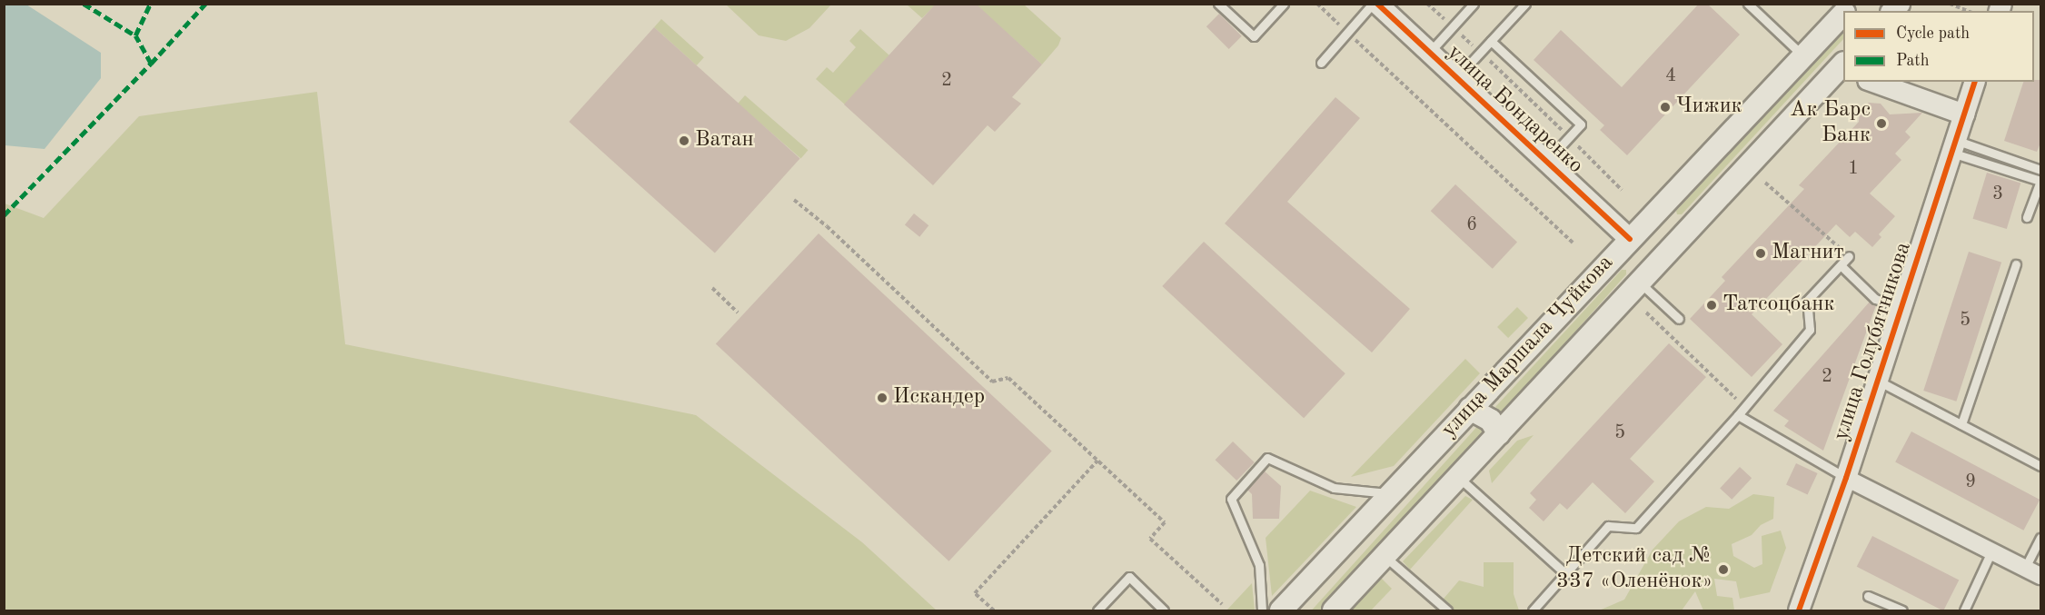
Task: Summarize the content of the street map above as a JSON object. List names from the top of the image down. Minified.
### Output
{"streets":{"main road":["улица Бондаренко","улица Маршала Чуйкова"],"street":["улица Голубятникова"]},"crossings":[["улица Бондаренко","улица Маршала Чуйкова"]],"places":["Чижик","Ак Барс Банк","Ватан","Магнит","Татсоцбанк","Искандер","Детский сад № 337 «Оленёнок»"],"house_numbers":["4","2","1","3","6","5","2","5","9"],"legend":["Cycle path","Path"]}
